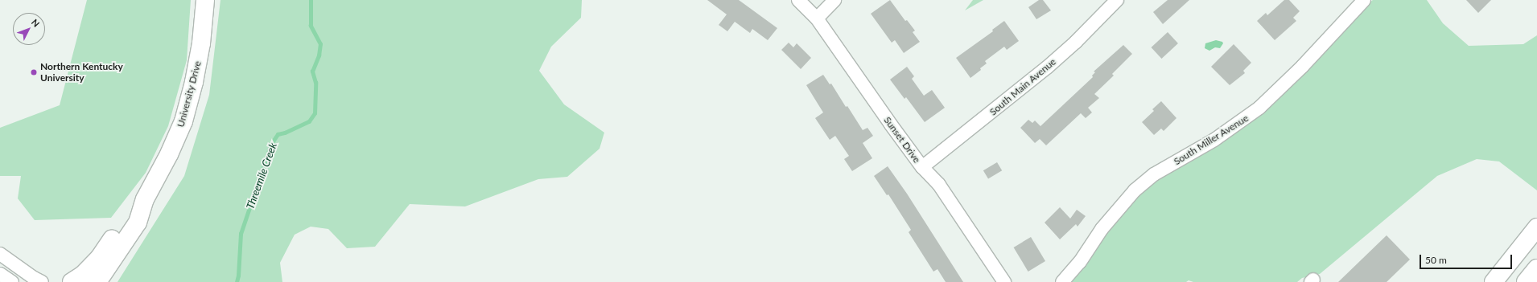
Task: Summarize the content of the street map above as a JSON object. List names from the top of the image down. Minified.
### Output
{"streets":{"main road":["University Drive"],"street":["South Main Avenue","Sunset Drive","South Miller Avenue"]},"crossings":[["South Main Avenue","Sunset Drive"]],"water":["Threemile Creek"],"places":["Northern Kentucky University"],"scale_bar":"50 m","north":"top right"}
